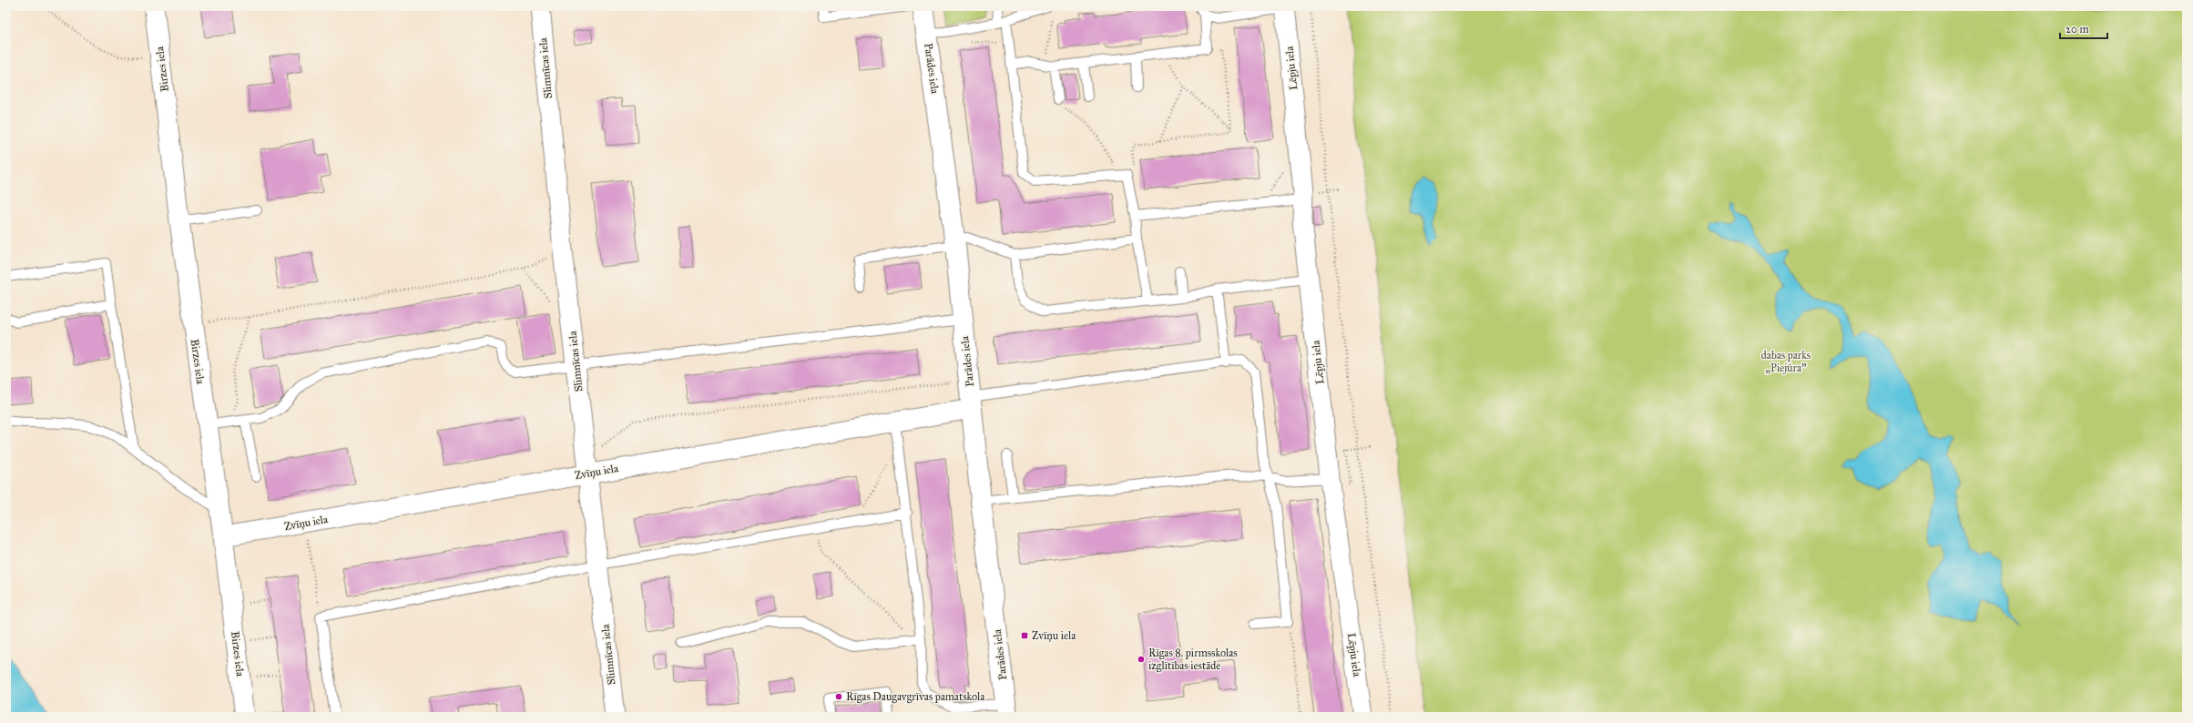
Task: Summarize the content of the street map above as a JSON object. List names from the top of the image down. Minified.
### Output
{"streets":{"street":["Slimnīcas iela","Parādes iela","Lēpju iela","Birzes iela","Zvīņu iela"]},"crossings":[["Slimnīcas iela","Zvīņu iela"],["Parādes iela","Zvīņu iela"],["Birzes iela","Zvīņu iela"]],"parks":["dabas parks „Piejūra”"],"places":{"transit":["Zvīņu iela"],"other":["Rīgas 8. pirmsskolas izglītības iestāde","Rīgas Daugavgrīvas pamatskola"]},"scale_bar":"20 m"}
